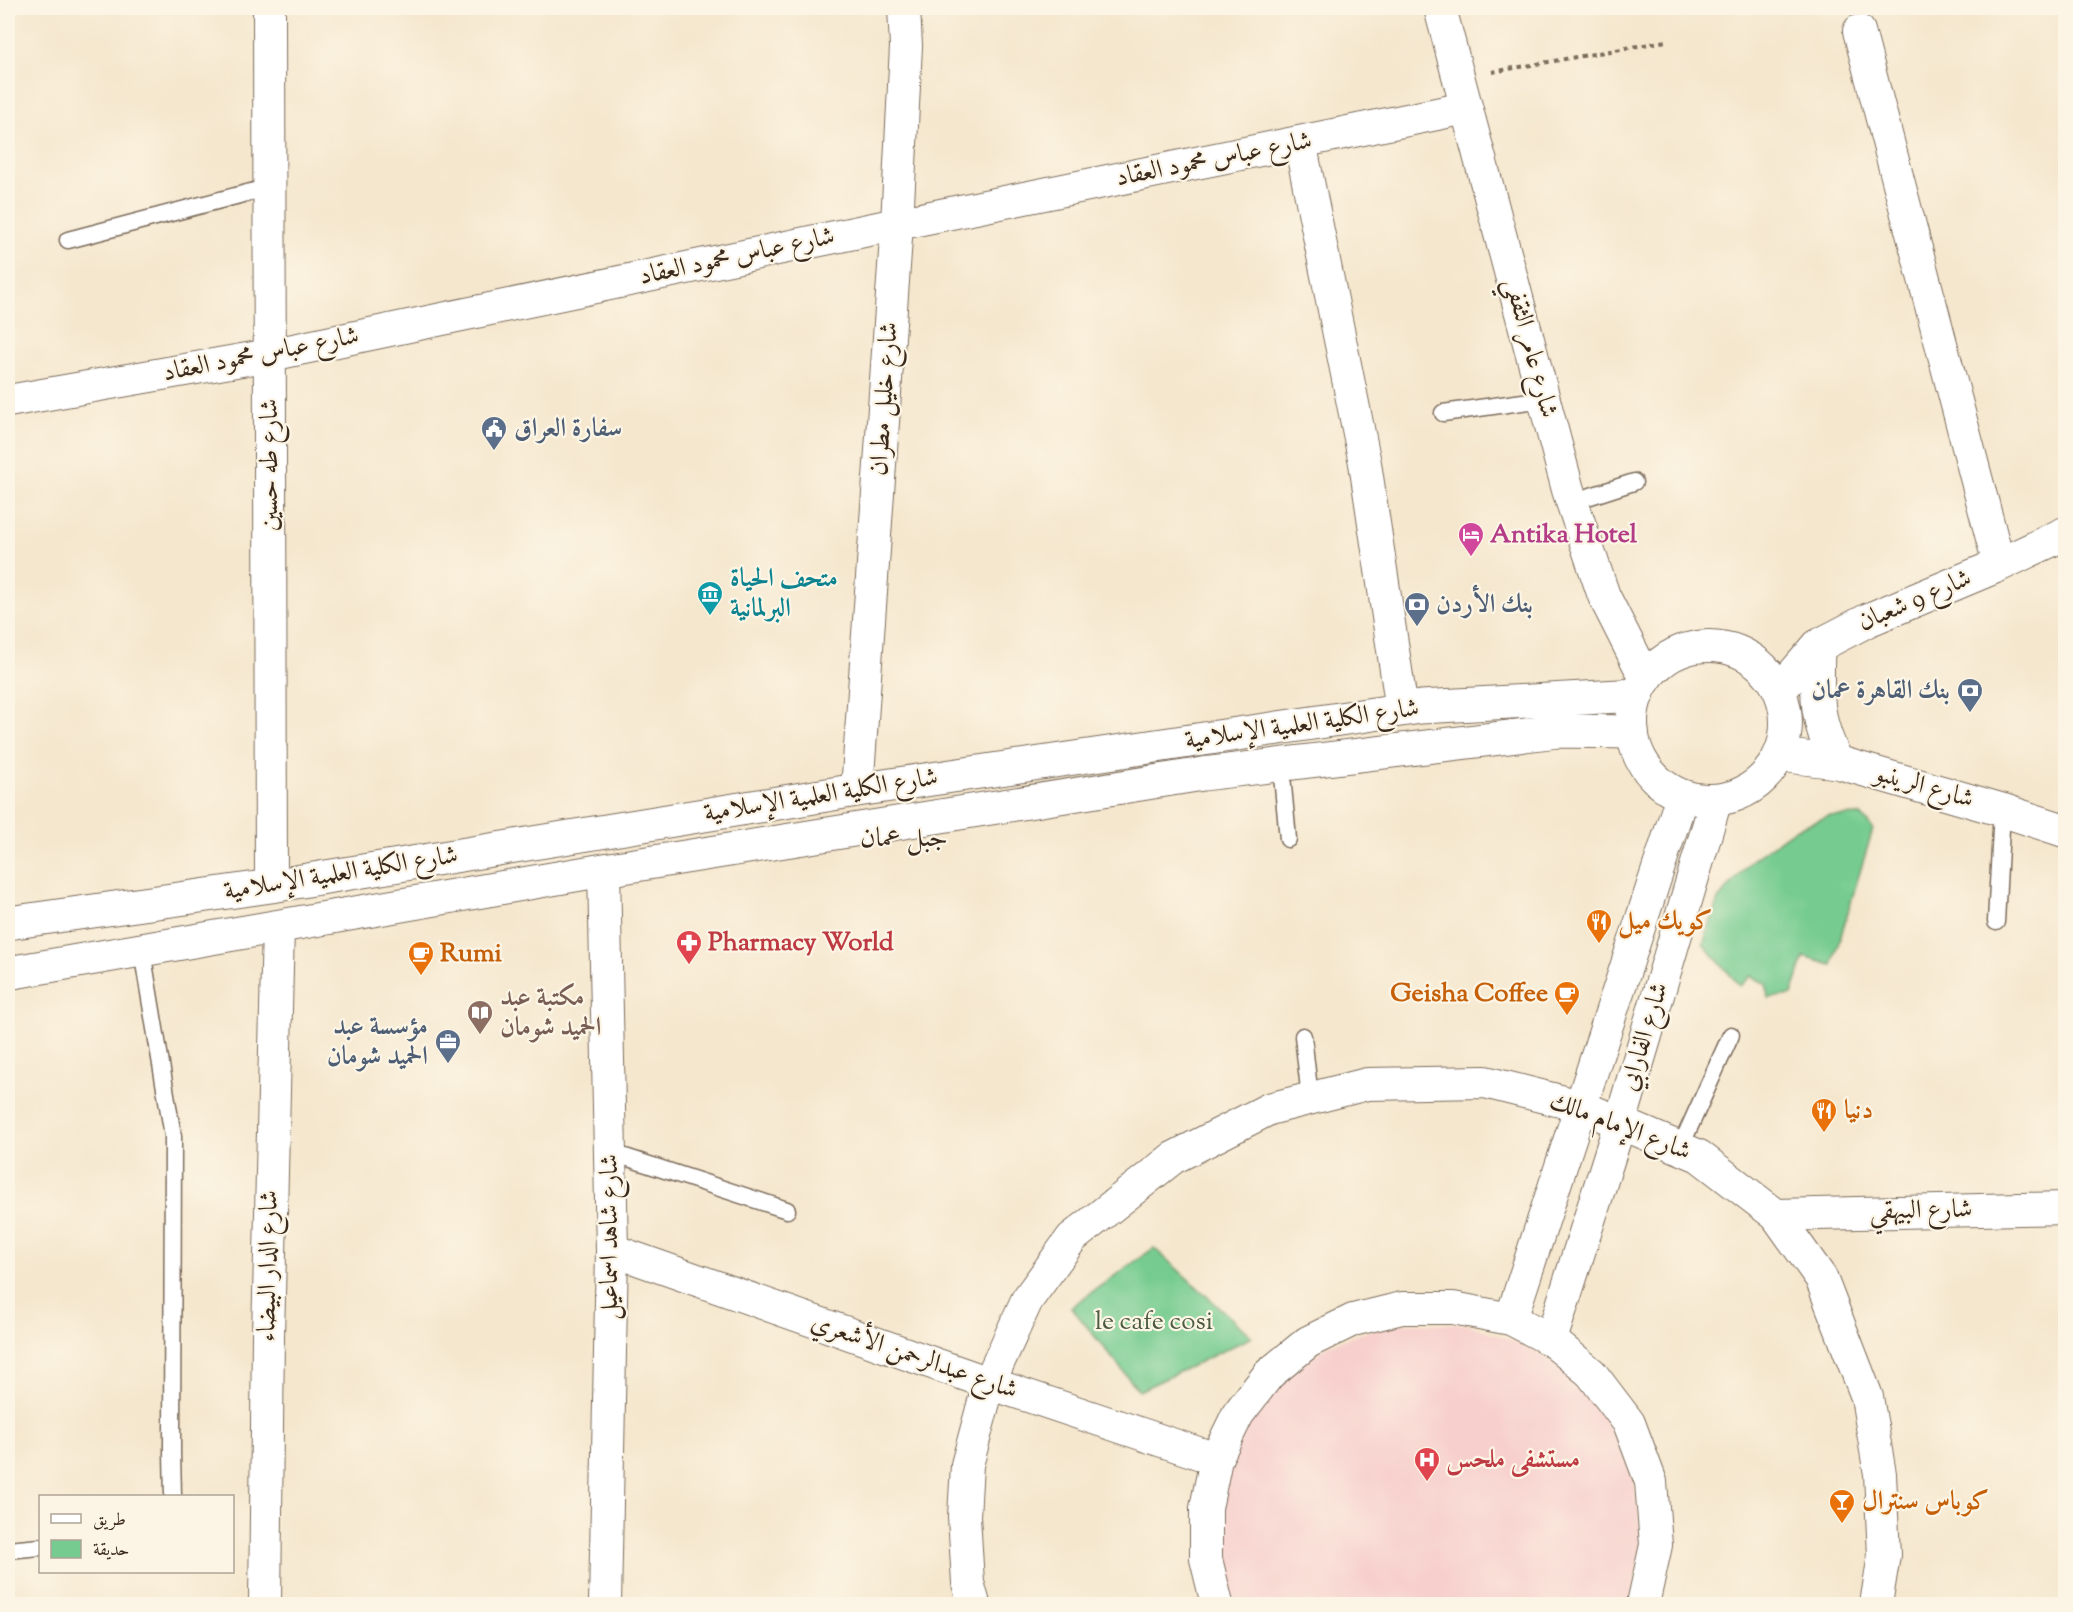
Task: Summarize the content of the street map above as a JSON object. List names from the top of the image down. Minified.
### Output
{"streets":{"main road":["شارع 9 شعبان","شارع الكلية العلمية الإسلامية","شارع الرينبو"],"street":["شارع عباس محمود العقاد","شارع عامر الثقفي","شارع خليل مطران","شارع طه حسين","شارع الفارابي","شارع الإمام مالك","شارع البيهقي","شارع شاهد اسماعيل","شارع الدار البيضاء","شارع عبدالرحمن الأشعري"]},"crossings":[["شارع عباس محمود العقاد","شارع عامر الثقفي"],["شارع عباس محمود العقاد","شارع خليل مطران"],["شارع عباس محمود العقاد","شارع طه حسين"],["شارع عامر الثقفي","شارع 9 شعبان"],["شارع عامر الثقفي","شارع الكلية العلمية الإسلامية"],["شارع عامر الثقفي","شارع الرينبو"],["شارع عامر الثقفي","شارع الفارابي"],["شارع خليل مطران","شارع الكلية العلمية الإسلامية"],["شارع طه حسين","شارع الكلية العلمية الإسلامية"],["شارع 9 شعبان","شارع الكلية العلمية الإسلامية"],["شارع 9 شعبان","شارع الرينبو"],["شارع 9 شعبان","شارع الفارابي"],["شارع الكلية العلمية الإسلامية","شارع الرينبو"],["شارع الكلية العلمية الإسلامية","شارع الفارابي"],["شارع الكلية العلمية الإسلامية","شارع شاهد اسماعيل"],["شارع الكلية العلمية الإسلامية","شارع الدار البيضاء"],["شارع الرينبو","شارع الفارابي"],["شارع الفارابي","شارع الإمام مالك"],["شارع الإمام مالك","شارع البيهقي"],["شارع الإمام مالك","شارع عبدالرحمن الأشعري"],["شارع شاهد اسماعيل","شارع عبدالرحمن الأشعري"]],"districts":["جبل عمان"],"parks":["le cafe cosi"],"places":{"public building":["سفارة العراق"],"hotel":["Antika Hotel"],"museum":["متحف الحياة البرلمانية"],"bank":["بنك الأردن","بنك القاهرة عمان"],"restaurant":["كويك ميل","دنيا"],"pharmacy":["Pharmacy World"],"cafe":["Rumi","Geisha Coffee"],"library":["مكتبة عبد الحميد شومان"],"office":["مؤسسة عبد الحميد شومان"],"hospital":["مستشفى ملحس"],"bar":["كوباس سنترال"]},"legend":["طريق","حديقة"]}
